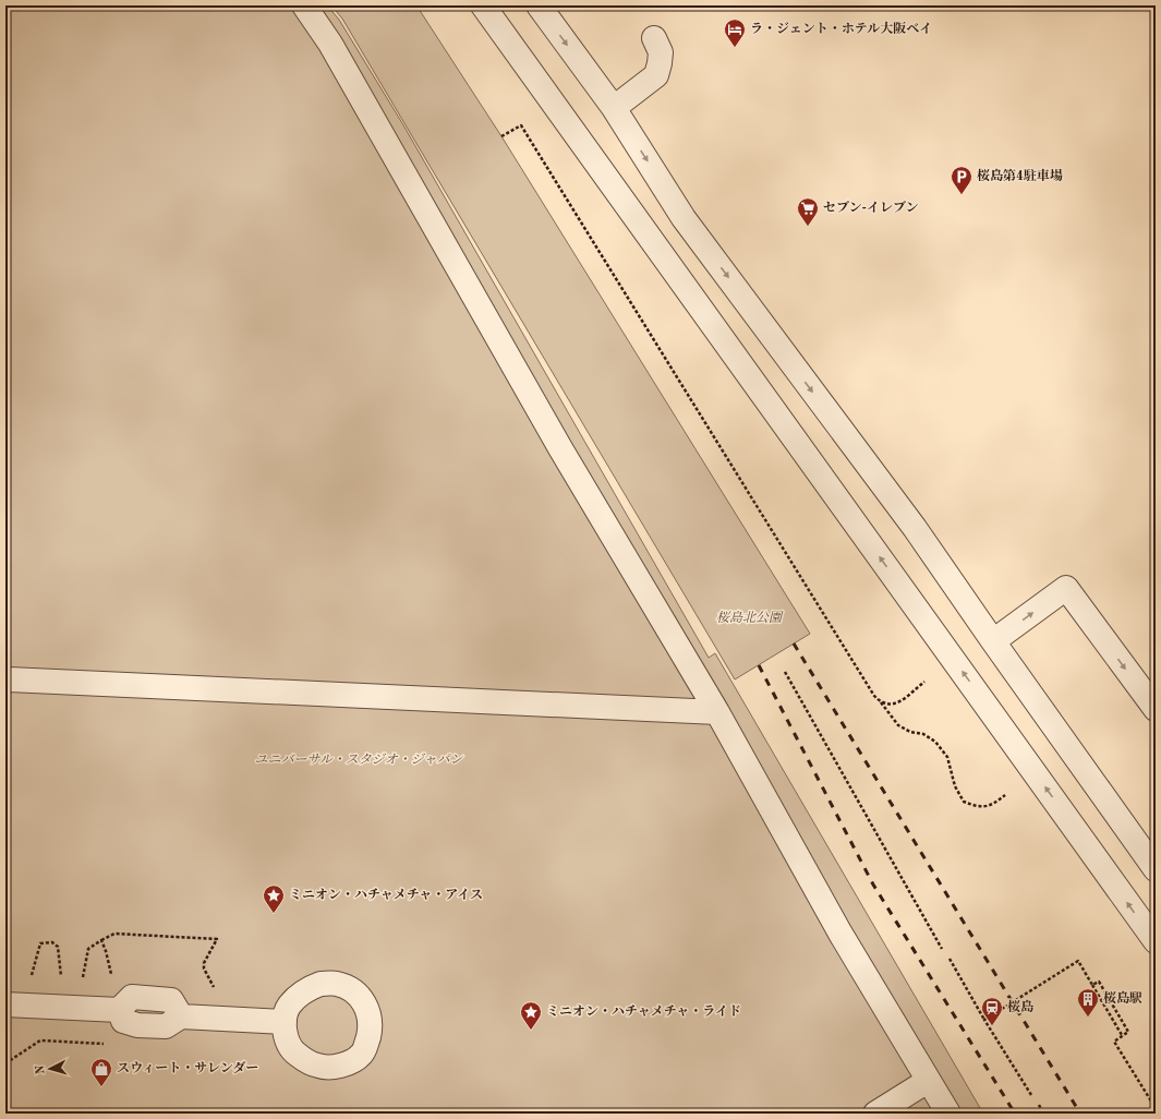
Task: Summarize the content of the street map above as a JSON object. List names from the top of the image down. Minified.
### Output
{"parks":["桜島北公園","ユニバーサル・スタジオ・ジャパン"],"places":{"hotel":["ラ・ジェント・ホテル大阪ベイ"],"parking":["桜島第4駐車場"],"supermarket":["セブン-イレブン"],"place":["ミニオン・ハチャメチャ・アイス","ミニオン・ハチャメチャ・ライド"],"building":["桜島駅"],"station":["桜島"],"shop":["スウィート・サレンダー"]},"north":"left"}
